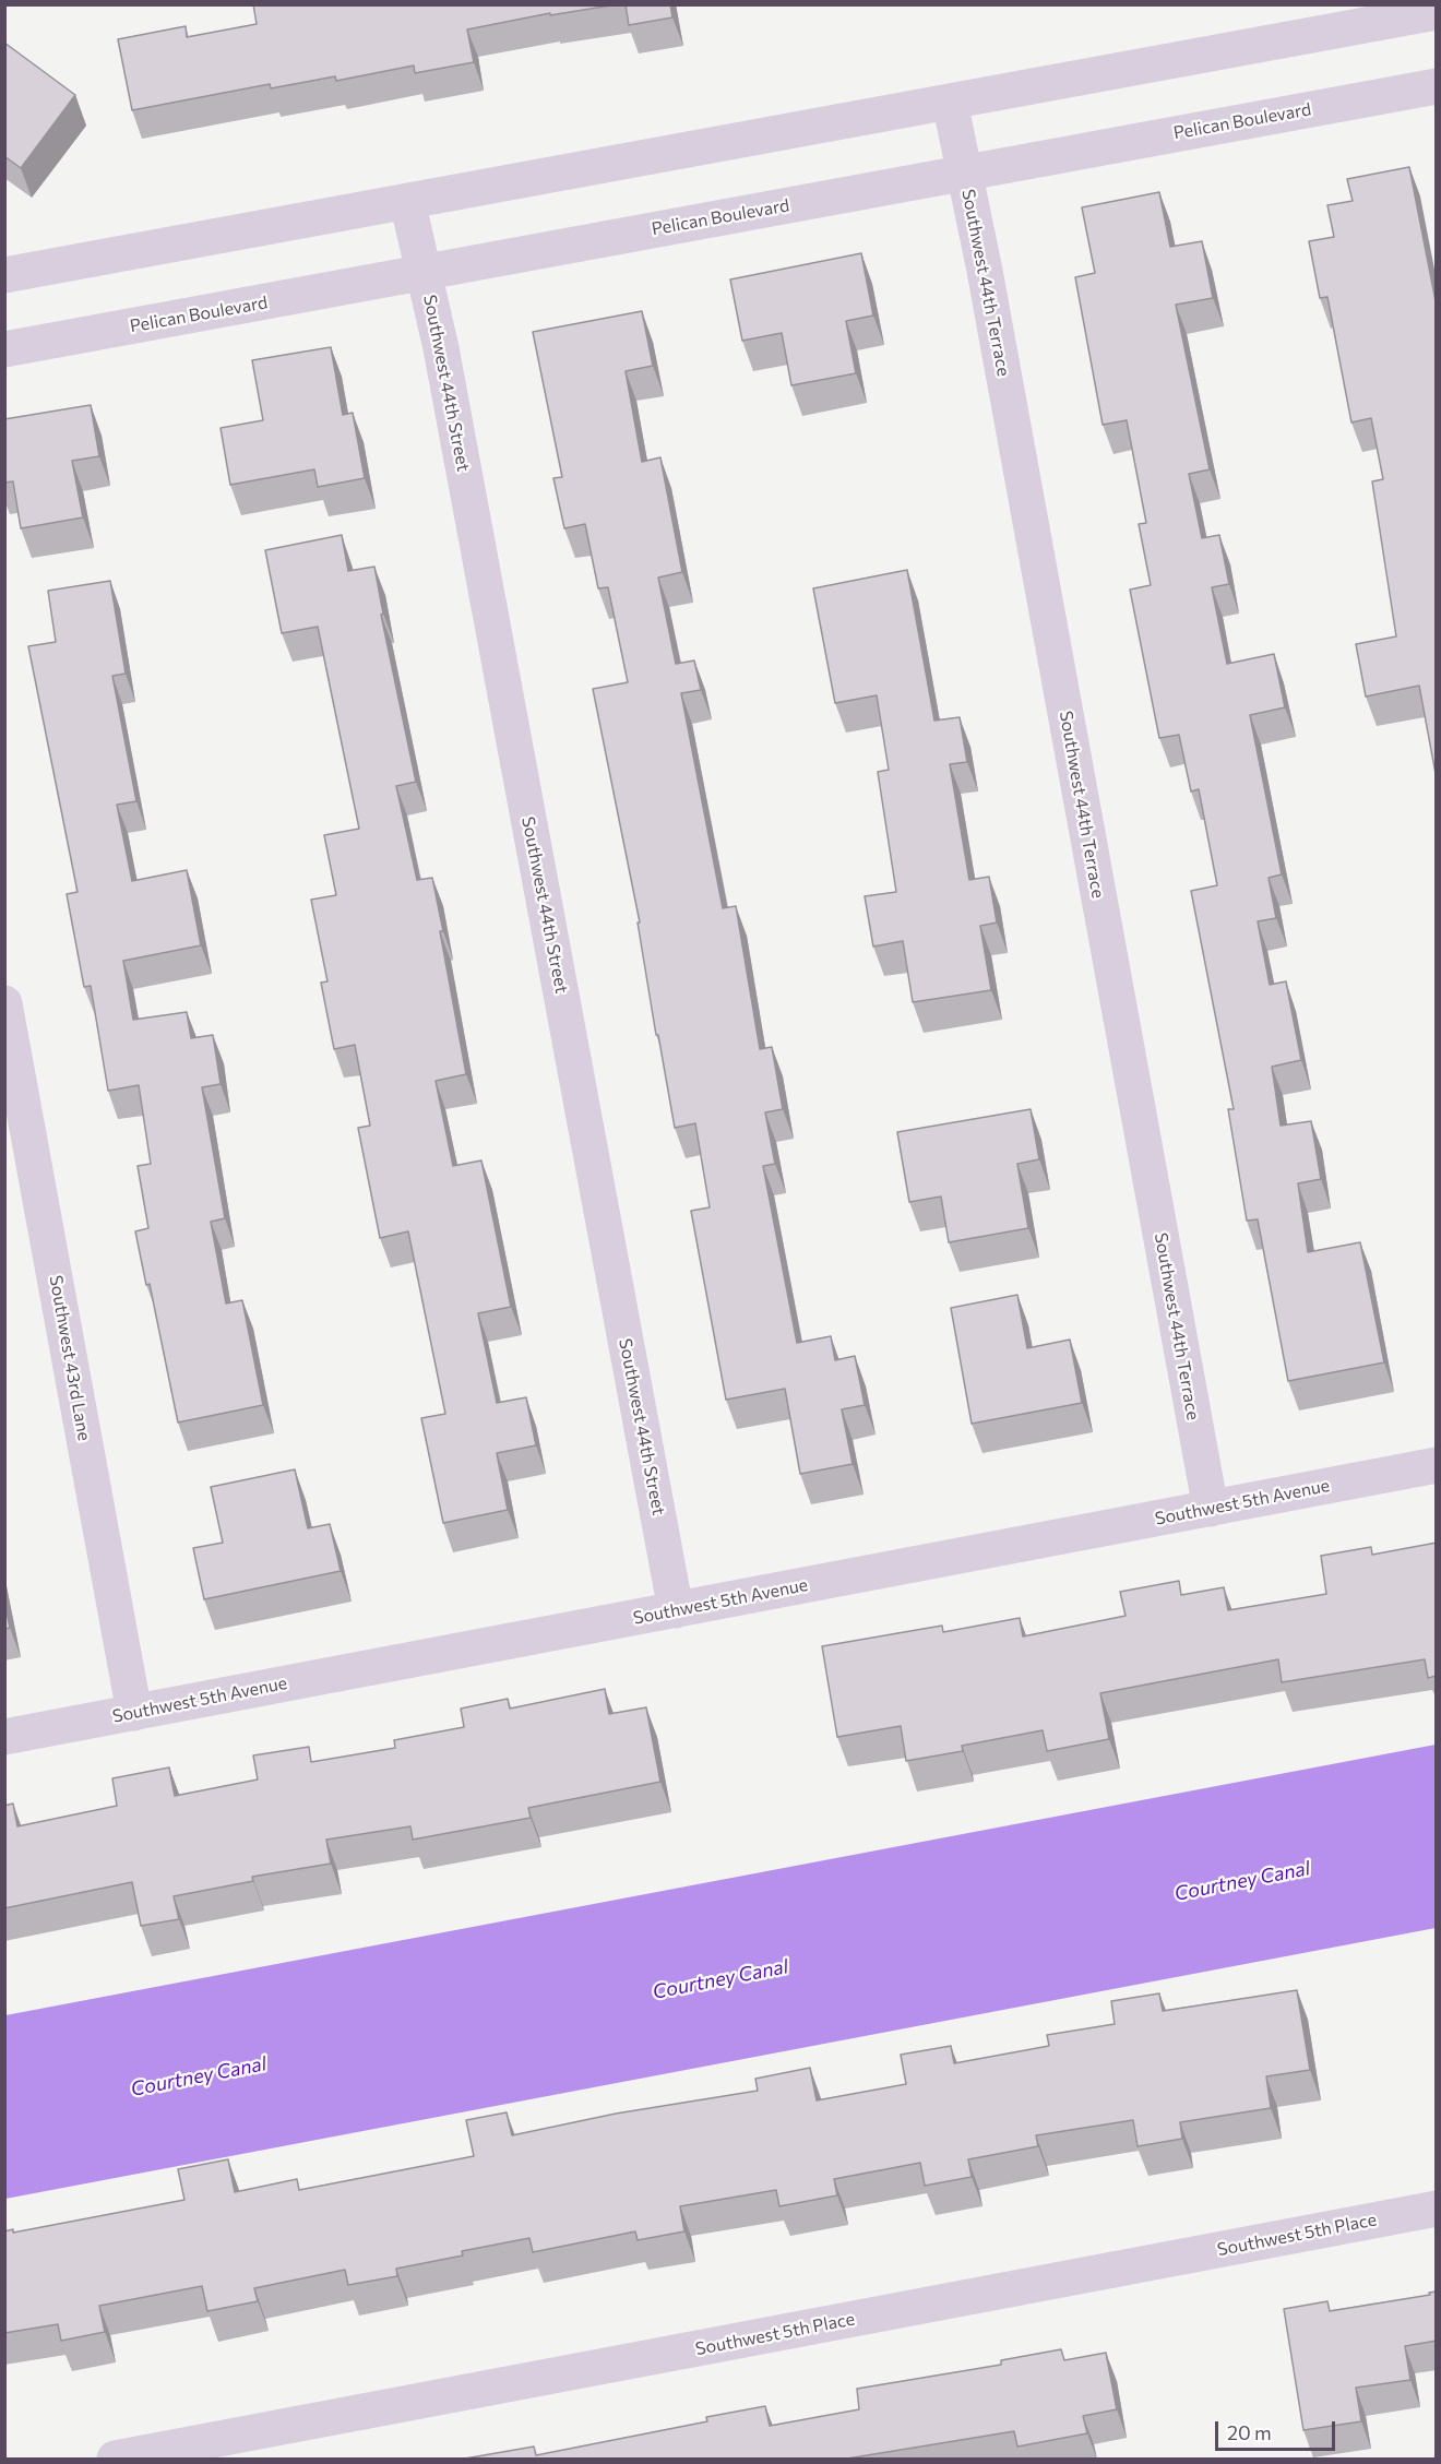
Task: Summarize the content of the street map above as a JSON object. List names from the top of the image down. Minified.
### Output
{"streets":{"street":["Pelican Boulevard","Southwest 44th Terrace","Southwest 44th Street","Southwest 43rd Lane","Southwest 5th Avenue","Southwest 5th Place"]},"crossings":[["Pelican Boulevard","Southwest 44th Terrace"],["Pelican Boulevard","Southwest 44th Street"],["Southwest 44th Terrace","Southwest 5th Avenue"],["Southwest 44th Street","Southwest 5th Avenue"],["Southwest 43rd Lane","Southwest 5th Avenue"]],"water":["Courtney Canal"],"scale_bar":"20 m"}
